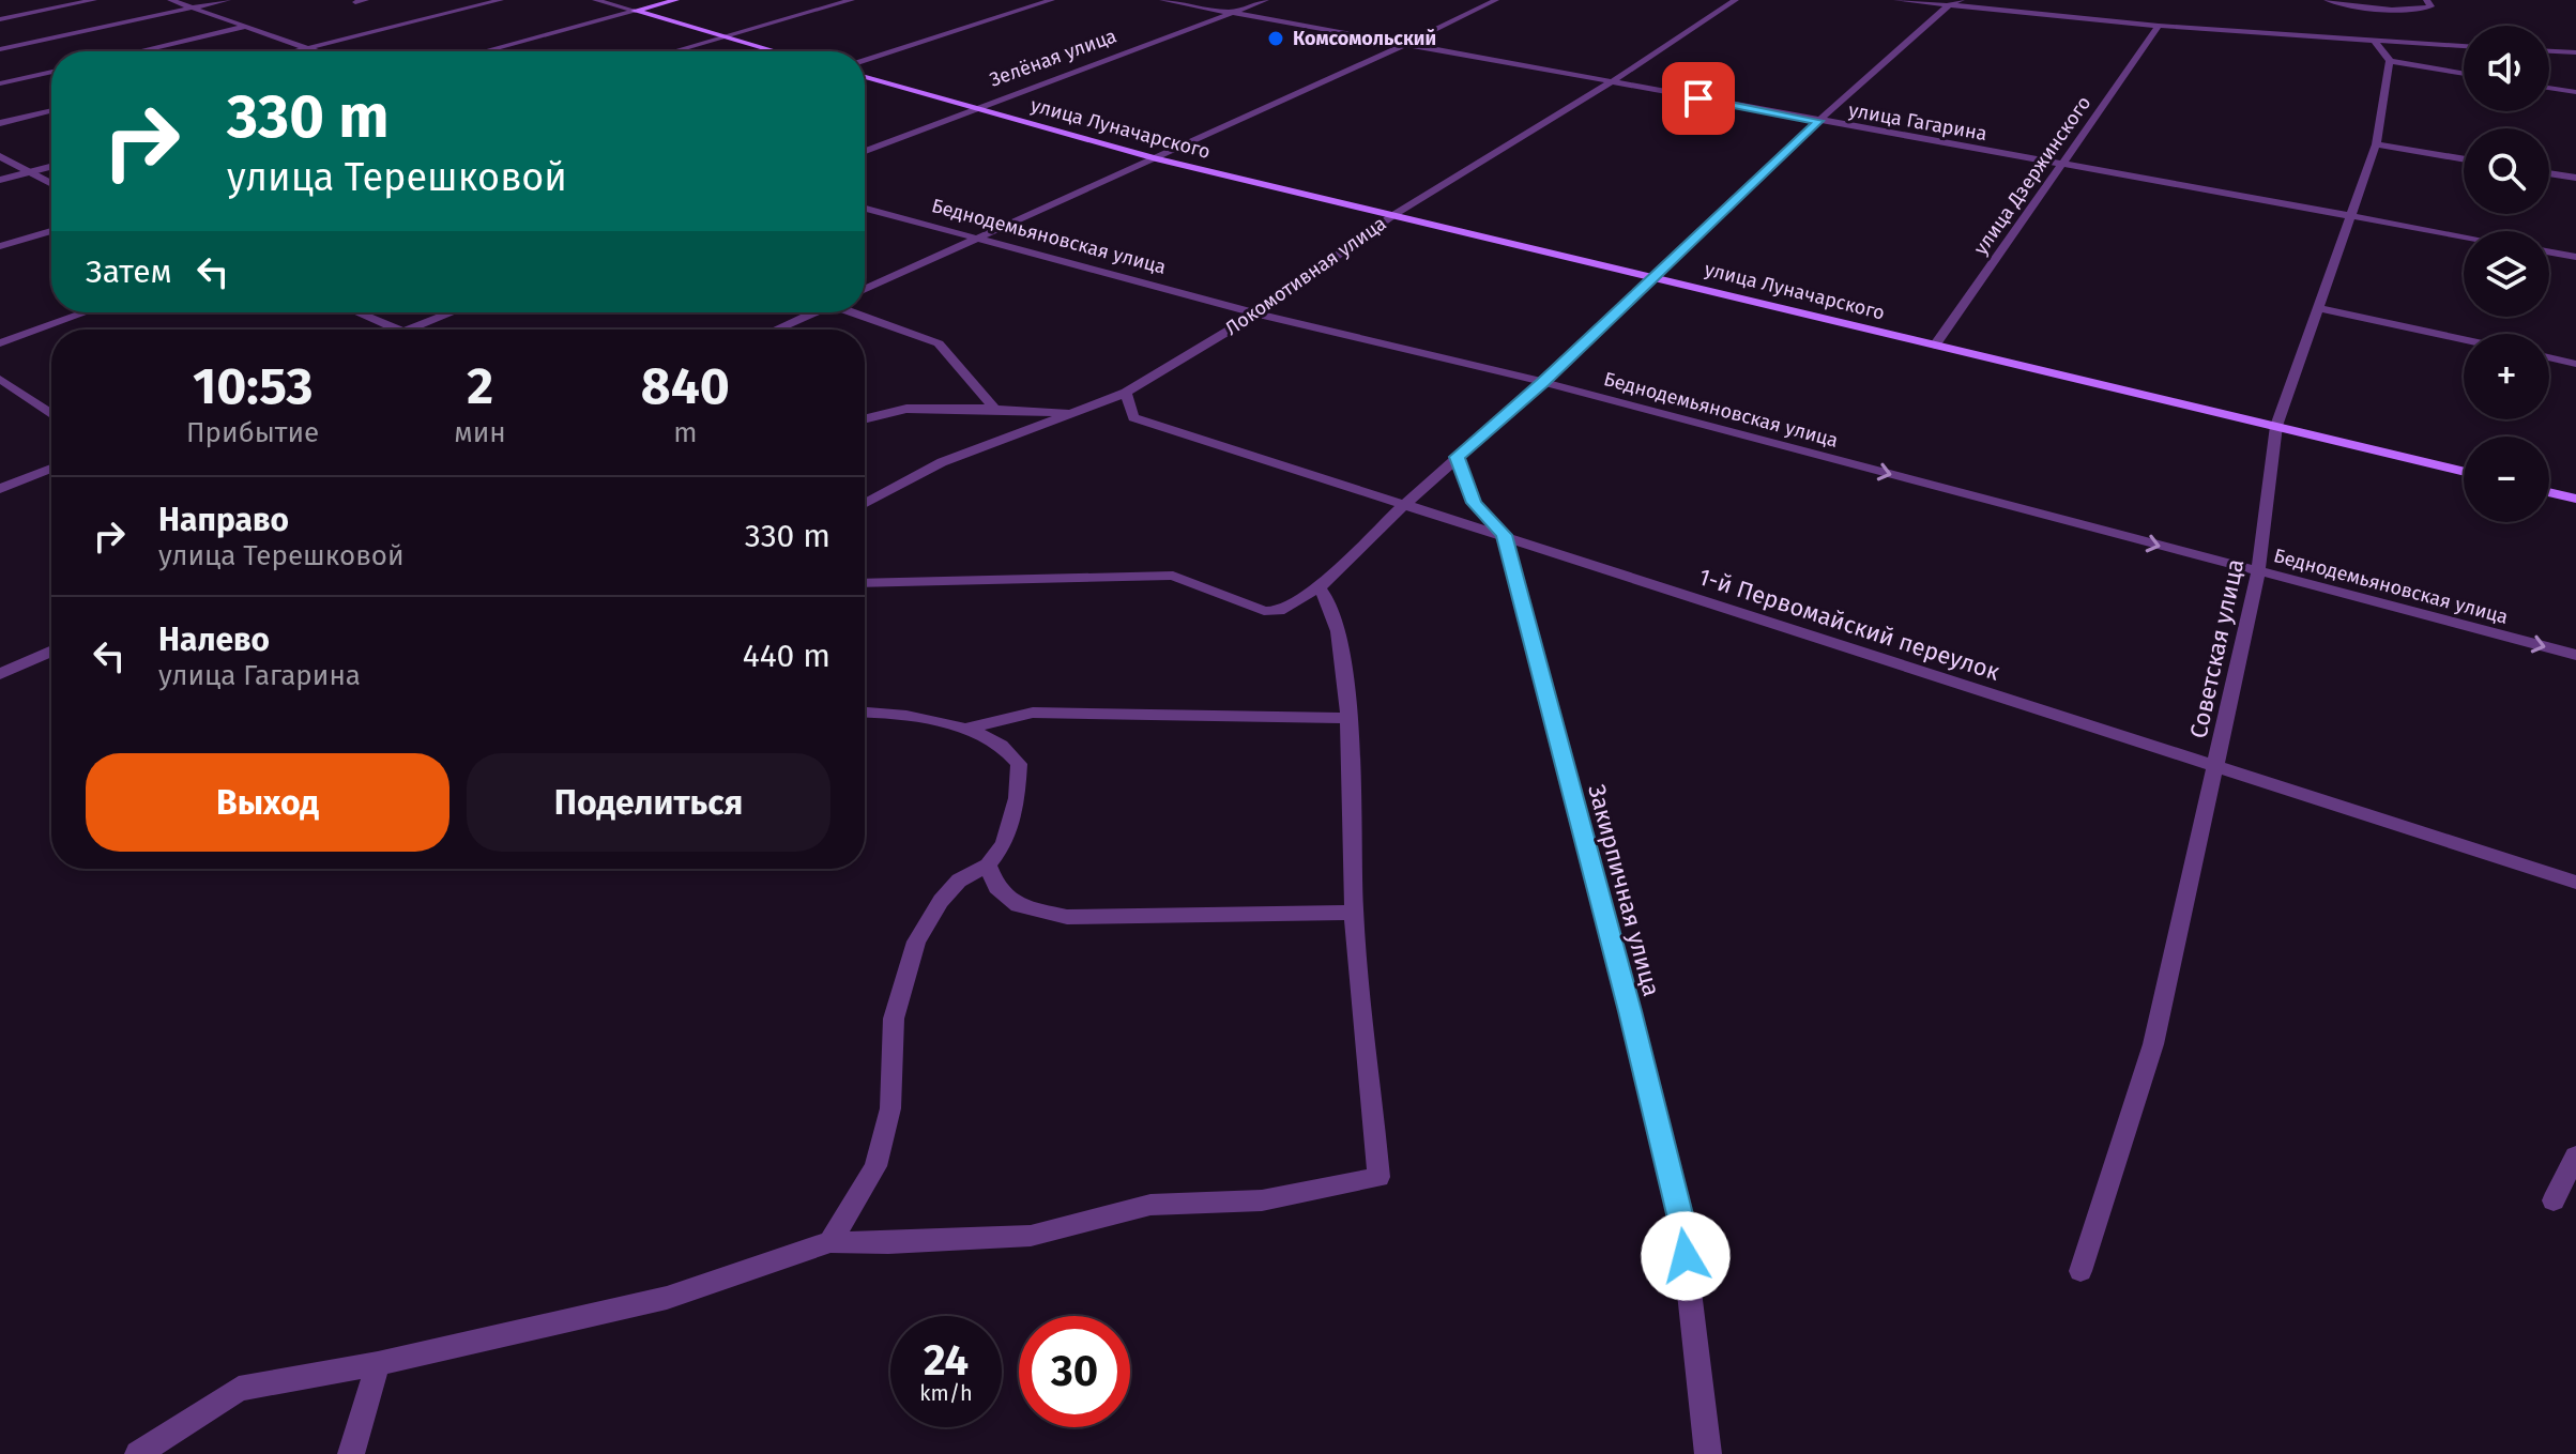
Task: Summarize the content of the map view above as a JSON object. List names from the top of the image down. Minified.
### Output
{"streets":{"main road":["улица Луначарского"],"street":["Зелёная улица","улица Гагарина","улица Дзержинского","Беднодемьяновская улица","Локомотивная улица","1-й Первомайский переулок","Советская улица","Закирпичная улица"]},"crossings":[["Зелёная улица","улица Гагарина"],["Зелёная улица","улица Луначарского"],["улица Гагарина","улица Дзержинского"],["улица Гагарина","Локомотивная улица"],["улица Гагарина","Советская улица"],["улица Луначарского","улица Дзержинского"],["улица Луначарского","Локомотивная улица"],["улица Луначарского","Советская улица"],["Беднодемьяновская улица","Локомотивная улица"],["Беднодемьяновская улица","Советская улица"],["Локомотивная улица","1-й Первомайский переулок"],["1-й Первомайский переулок","Советская улица"],["1-й Первомайский переулок","Закирпичная улица"]],"one_way":["Беднодемьяновская улица"],"places":["Комсомольский"],"page":{"map_buttons":["+","−"],"turn":["330 m","улица Терешковой"],"then":"Затем","eta":["10:53","Прибытие","2","мин","840","m"],"list":[{"name":"Направо","note":"улица Терешковой","value":"330 m"},{"name":"Налево","note":"улица Гагарина","value":"440 m"}],"buttons":["Выход","Поделиться"],"speed":"24 km/h","limit":"30"}}
